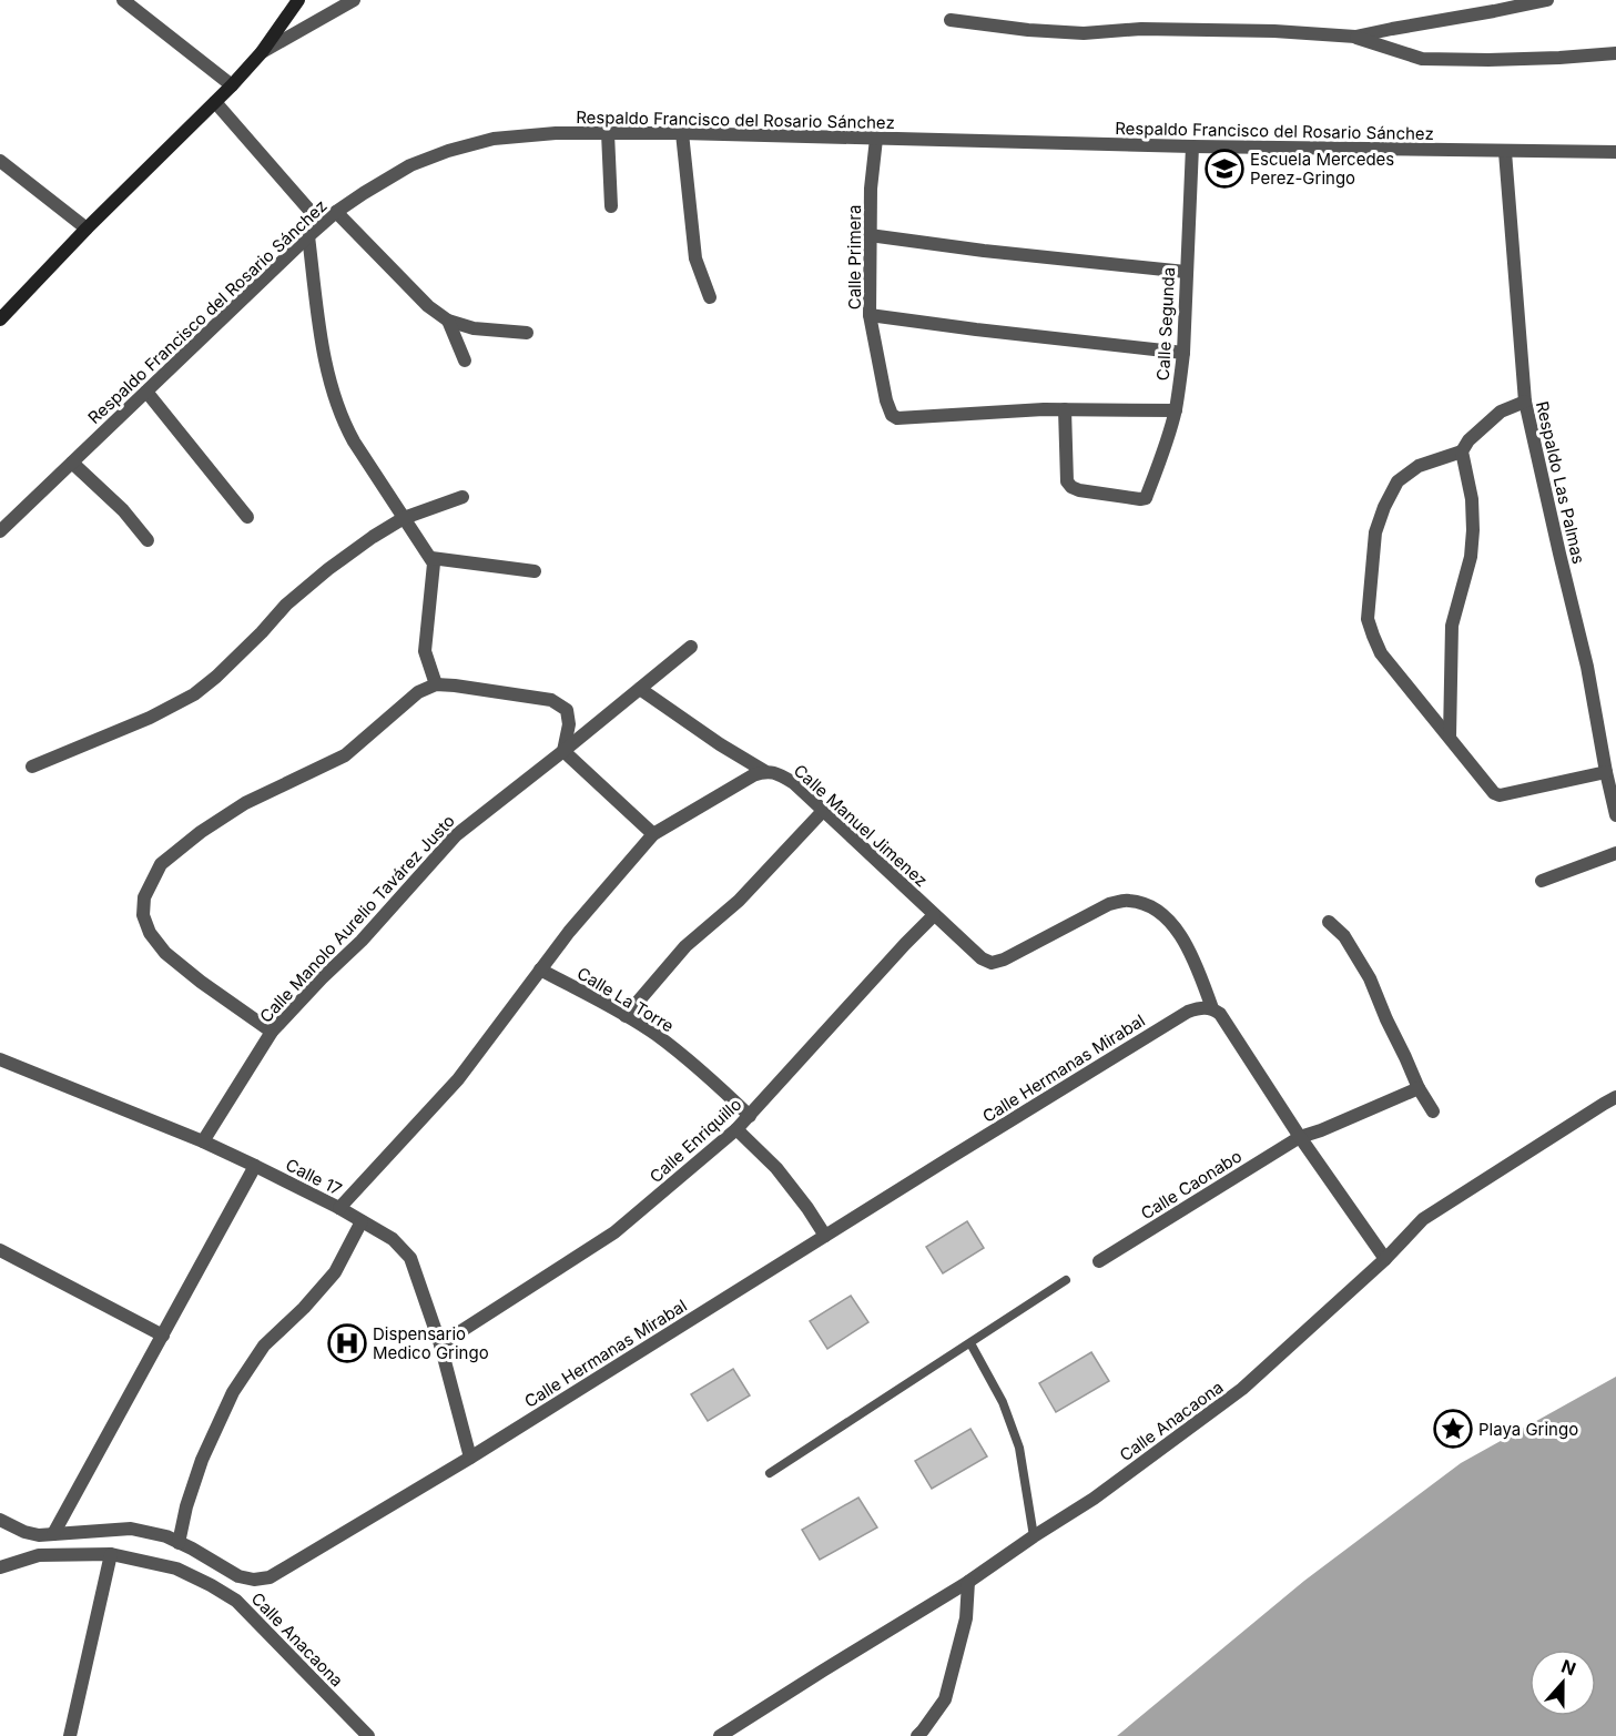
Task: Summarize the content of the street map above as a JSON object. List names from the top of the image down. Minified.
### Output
{"streets":{"street":["Respaldo Francisco del Rosario Sánchez","Calle Primera","Calle Segunda","Respaldo Las Palmas","Calle Manuel Jimenez","Calle Manolo Aurelio Tavárez Justo","Calle La Torre","Calle Hermanas Mirabal","Calle Enriquillo","Calle 17","Calle Caonabo","Calle Anacaona"]},"crossings":[["Respaldo Francisco del Rosario Sánchez","Calle Primera"],["Respaldo Francisco del Rosario Sánchez","Calle Segunda"],["Respaldo Francisco del Rosario Sánchez","Respaldo Las Palmas"],["Calle Primera","Calle Segunda"],["Calle Manuel Jimenez","Calle Manolo Aurelio Tavárez Justo"],["Calle Manuel Jimenez","Calle Hermanas Mirabal"],["Calle Manuel Jimenez","Calle Enriquillo"],["Calle Manolo Aurelio Tavárez Justo","Calle 17"],["Calle La Torre","Calle Enriquillo"],["Calle Hermanas Mirabal","Calle 17"],["Calle Enriquillo","Calle 17"]],"places":{"school or university":["Escuela Mercedes Perez-Gringo"],"hospital":["Dispensario Medico Gringo"],"place":["Playa Gringo"]},"north":"top"}
